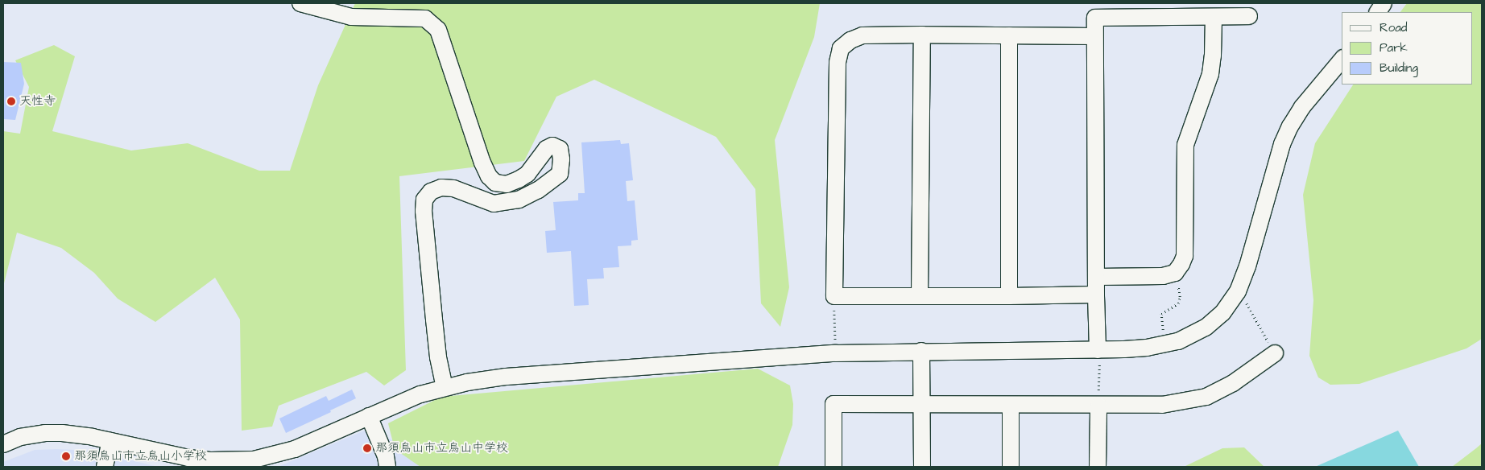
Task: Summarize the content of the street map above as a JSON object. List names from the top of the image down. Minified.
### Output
{"places":["天性寺","那須烏山市立烏山中学校","那須烏山市立烏山小学校"],"legend":["Road","Park","Building"]}
